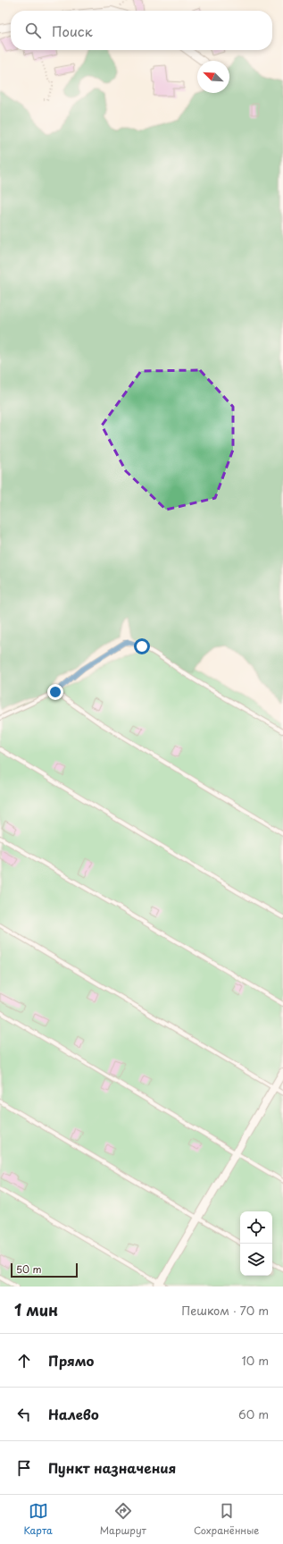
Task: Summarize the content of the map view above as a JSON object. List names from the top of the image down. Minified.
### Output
{"scale_bar":"50 m","north":"top left","page":{"search":"Поиск","scale":"50 m","heading":["1 мин","Пешком · 70 m"],"list":[["Прямо","10 m"],["Налево","60 m"],"Пункт назначения"],"nav":["Карта","Маршрут","Сохранённые"]}}
